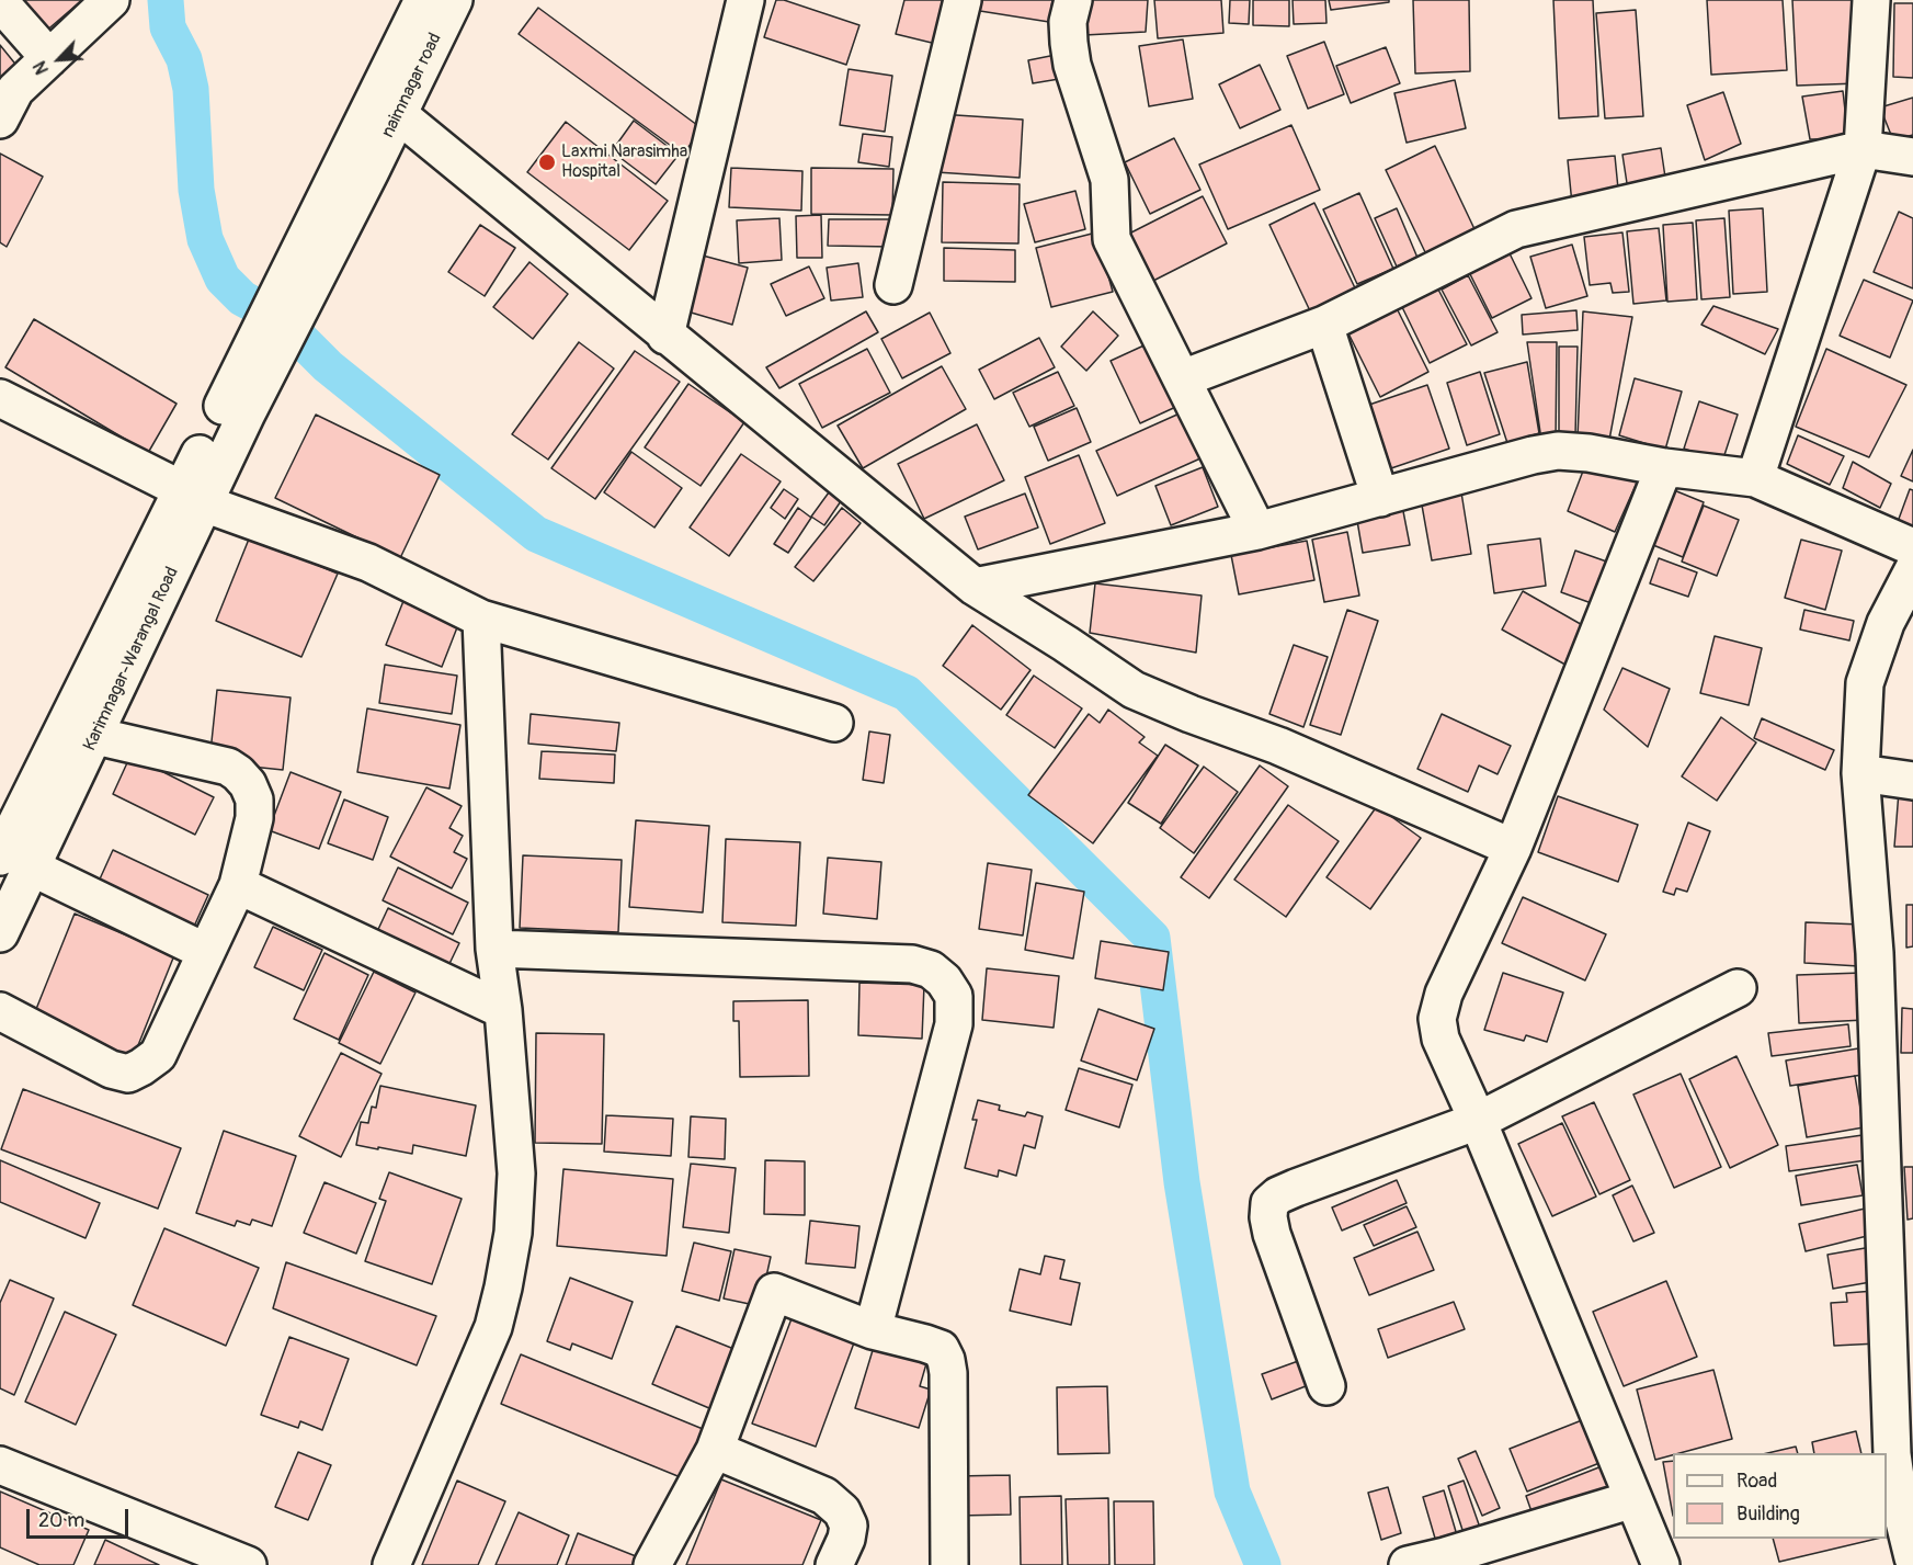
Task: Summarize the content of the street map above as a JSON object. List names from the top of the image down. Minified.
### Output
{"streets":{"main road":["naimnagar road","Karimnagar-Warangal Road"]},"crossings":[["naimnagar road","Karimnagar-Warangal Road"]],"places":["Laxmi Narasimha Hospital"],"legend":["Road","Building"],"scale_bar":"20 m","north":"bottom left"}
